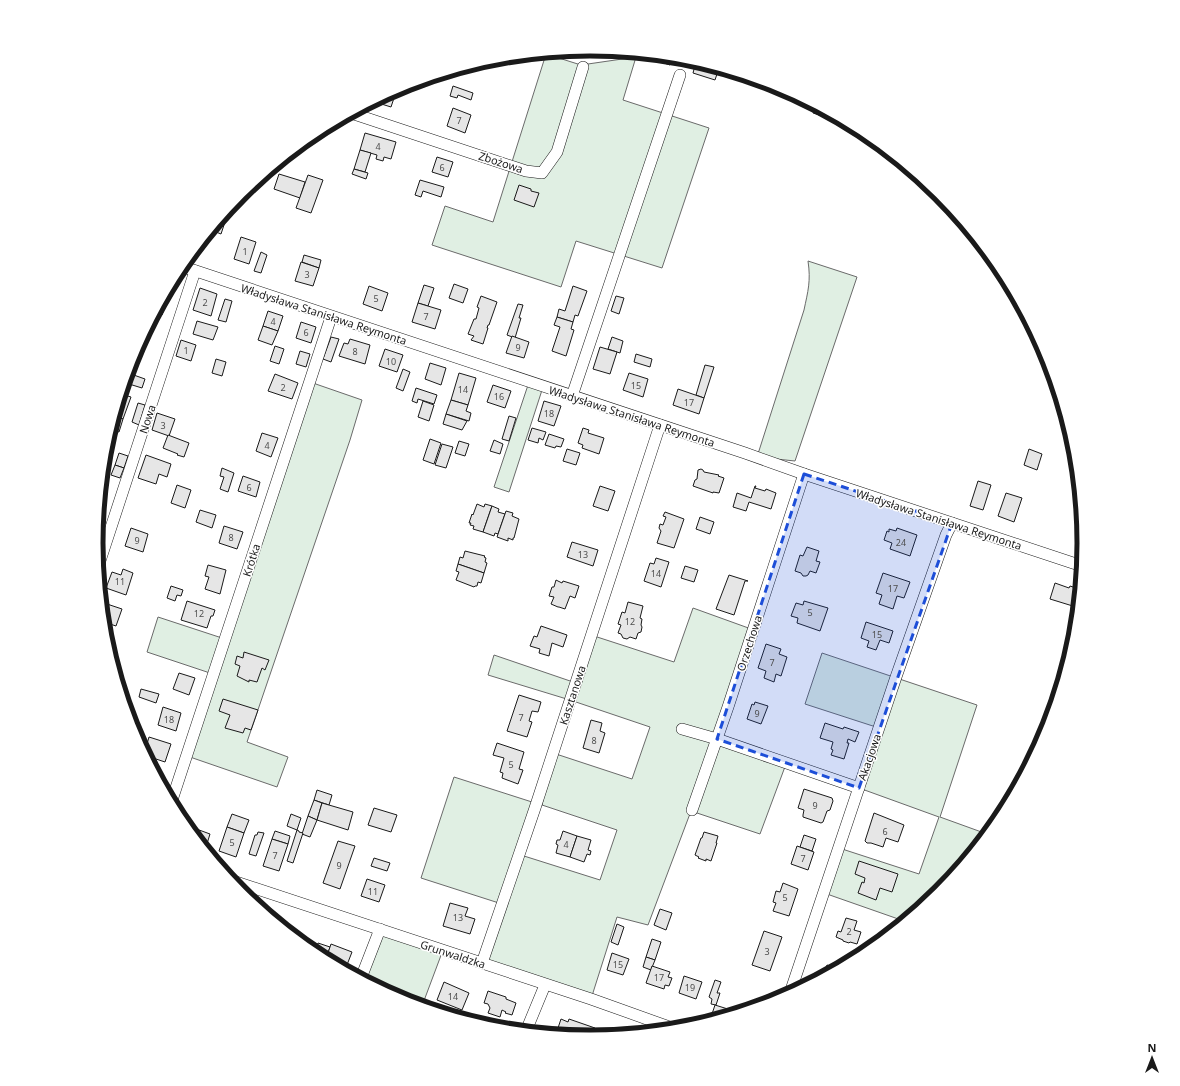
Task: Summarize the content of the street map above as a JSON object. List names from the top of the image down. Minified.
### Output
{"streets":{"street":["Zbożowa","Władysława Stanisława Reymonta","Nowa","Krótka","Orzechowa","Kasztanowa","Akacjowa","Grunwaldzka"]},"crossings":[["Władysława Stanisława Reymonta","Nowa"],["Władysława Stanisława Reymonta","Krótka"],["Władysława Stanisława Reymonta","Orzechowa"],["Władysława Stanisława Reymonta","Kasztanowa"],["Władysława Stanisława Reymonta","Akacjowa"],["Kasztanowa","Grunwaldzka"]],"house_numbers":["7","4","6","1","3","5","2","7","4","6","9","1","8","10","15","2","14","16","17","18","3","4","6","8","9","24","13","14","11","17","5","12","12","15","7","9","7","18","8","5","9","6","5","4","7","7","9","11","5","13","2","3","15","17","19","14"],"north":"top"}
